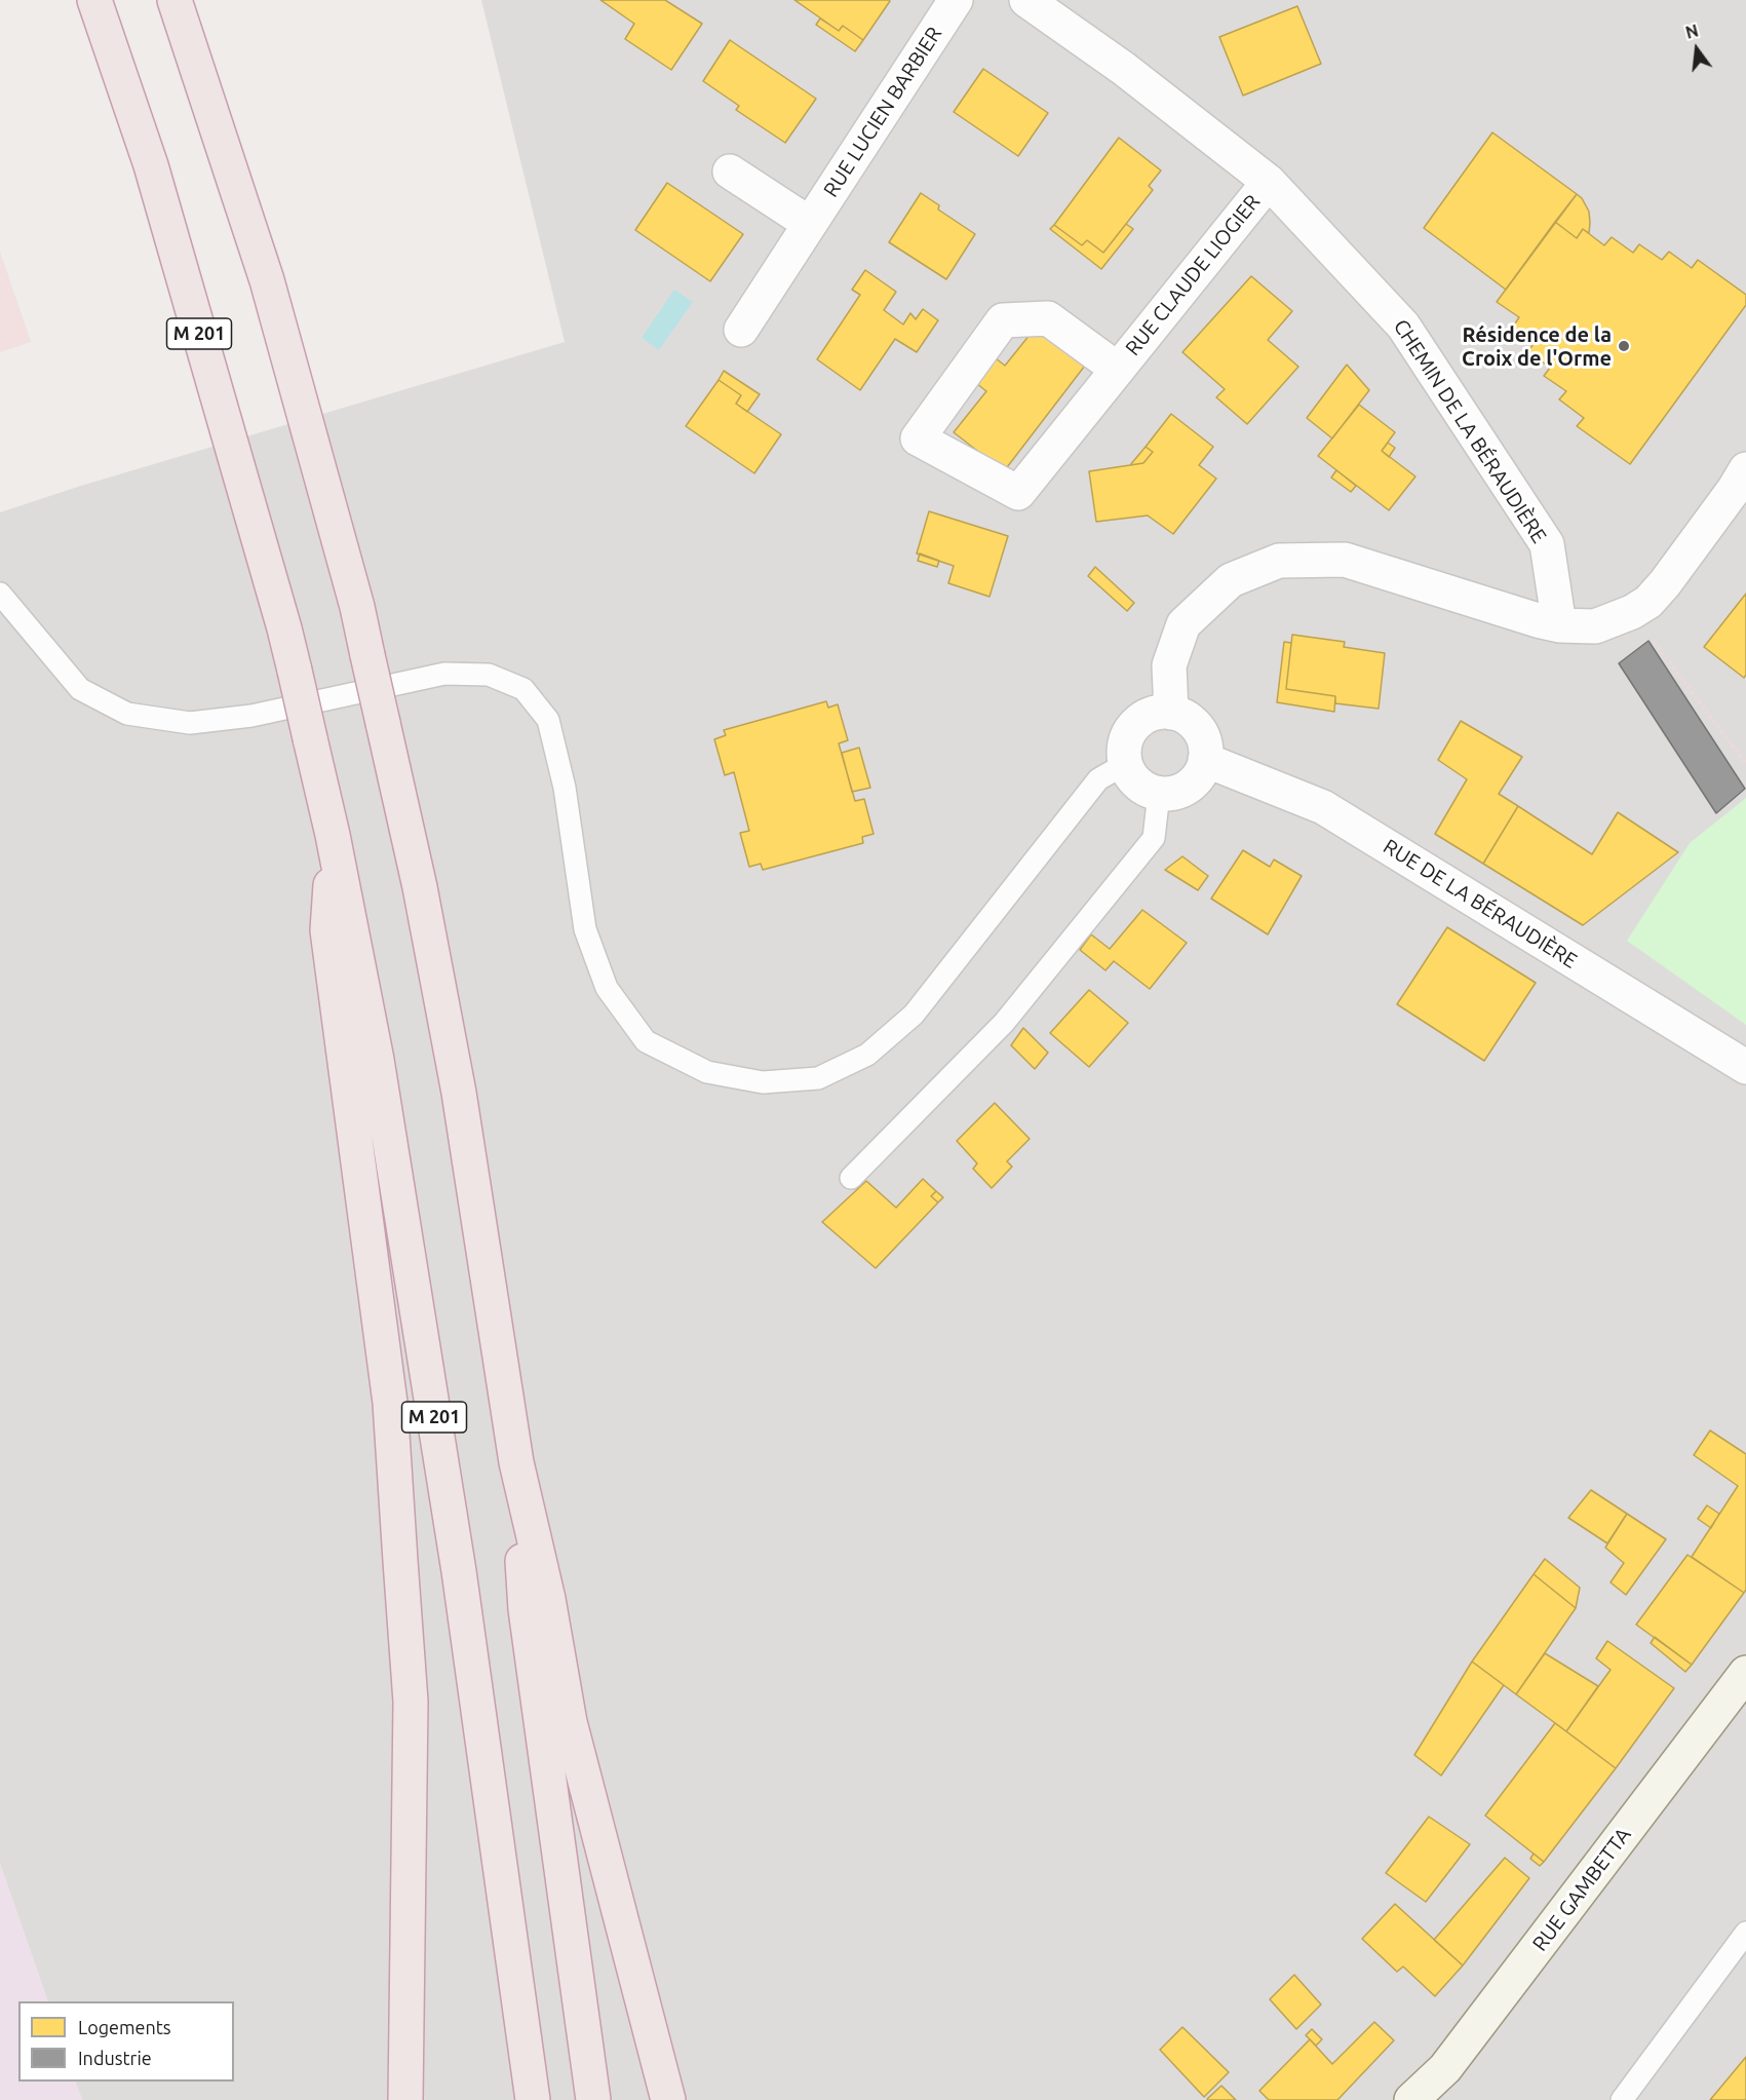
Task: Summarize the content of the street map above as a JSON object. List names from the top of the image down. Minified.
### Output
{"streets":{"highway":["M 201"],"main road":["RUE GAMBETTA"],"street":["RUE LUCIEN BARBIER","RUE CLAUDE LIOGIER","CHEMIN DE LA BÉRAUDIÈRE","RUE DE LA BÉRAUDIÈRE"]},"crossings":[["RUE CLAUDE LIOGIER","CHEMIN DE LA BÉRAUDIÈRE"]],"places":["Résidence de la Croix de l'Orme"],"legend":["Logements","Industrie"],"north":"top"}
